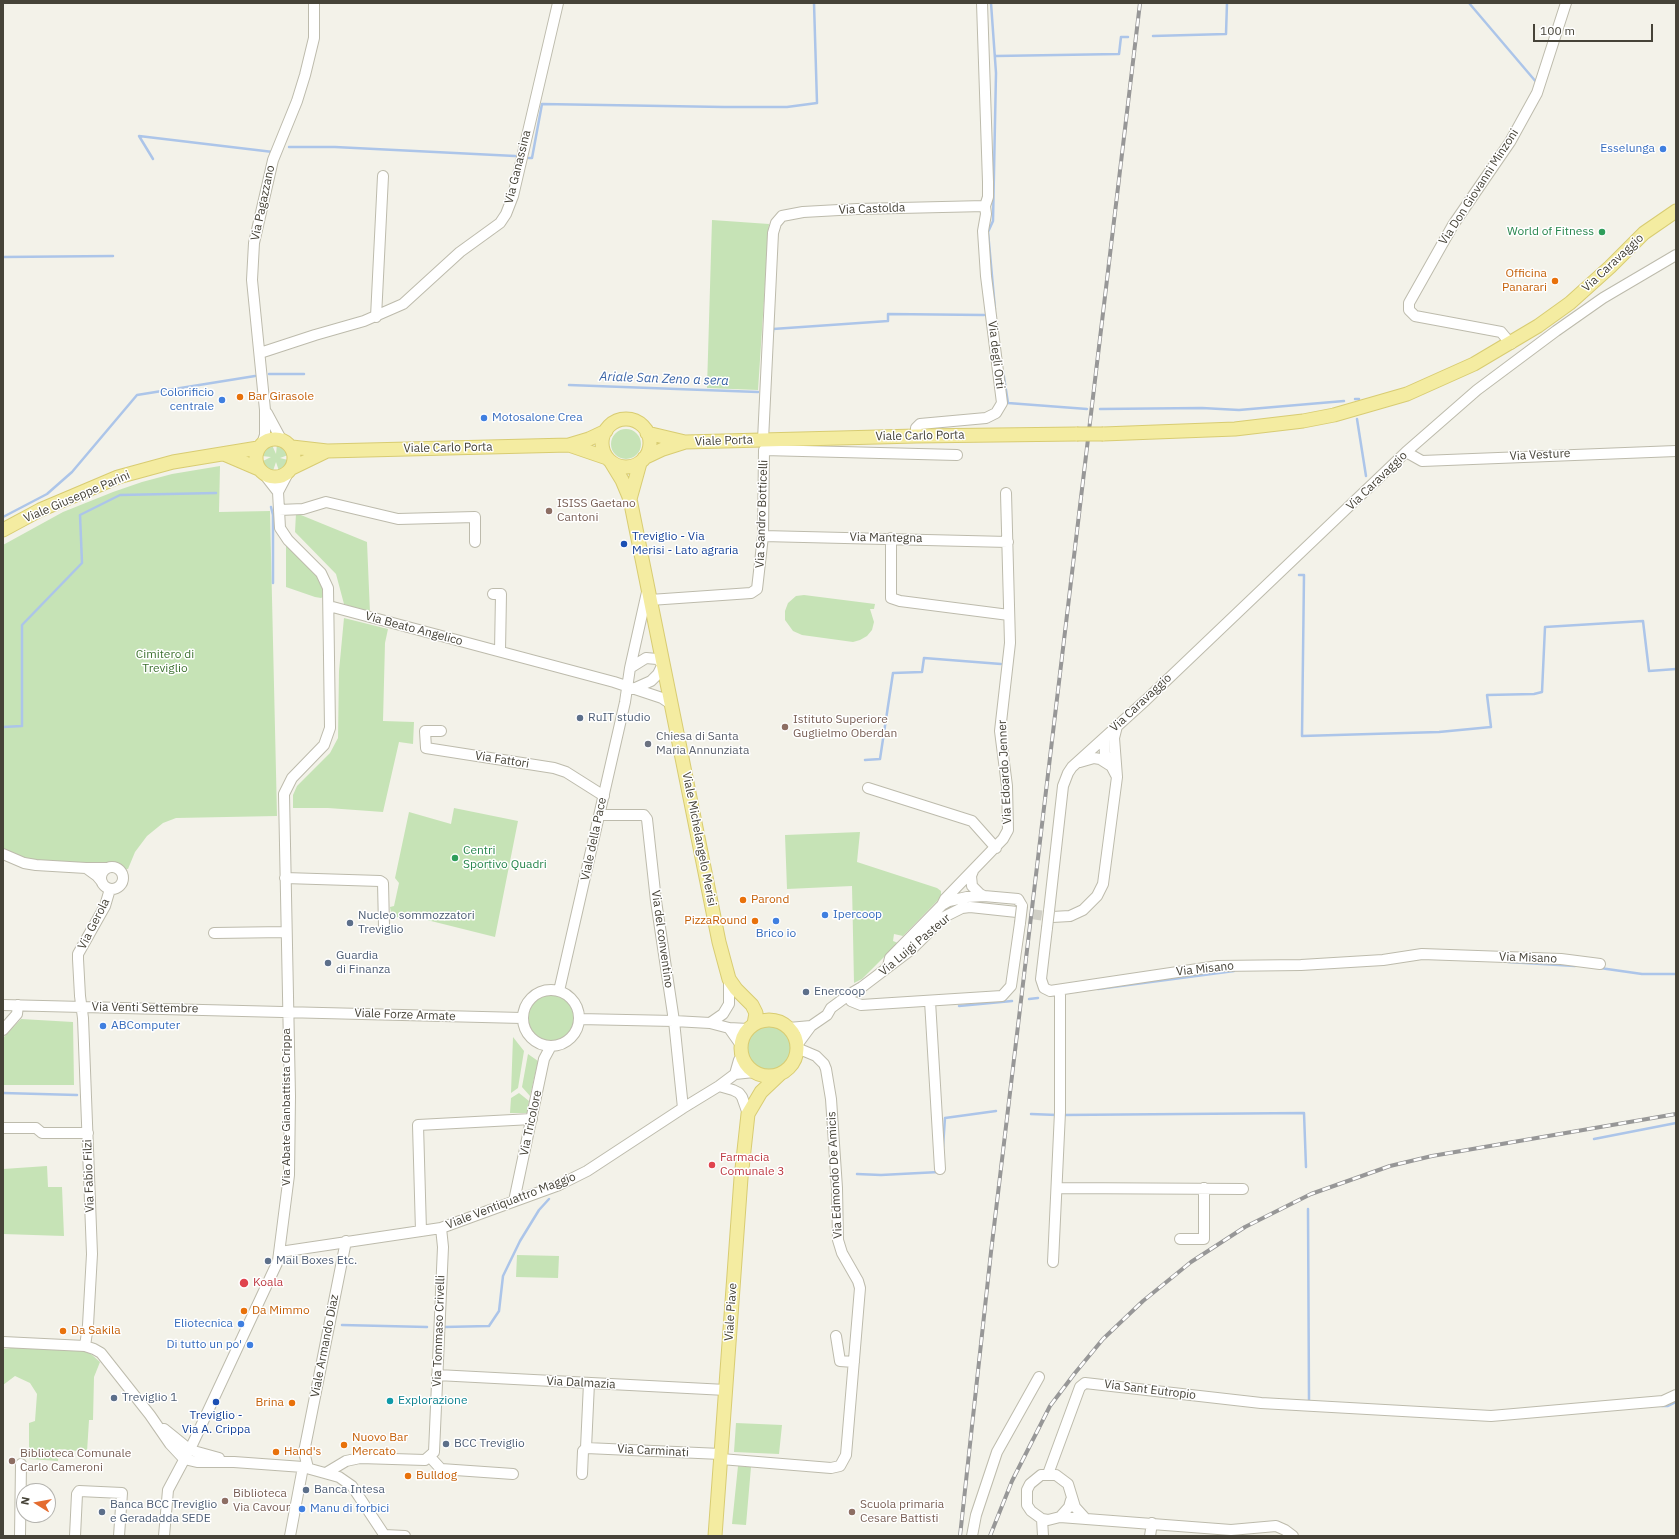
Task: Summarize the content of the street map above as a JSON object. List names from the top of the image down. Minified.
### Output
{"streets":{"main road":["Via Caravaggio","Viale Carlo Porta","Viale Porta","Viale Giuseppe Parini","Viale Michelangelo Merisi","Viale Piave"],"street":["Via Ganassina","Via Don Giovanni Minzoni","Via Pagazzano","Via Castolda","Via degli Orti","Via Vesture","Via Sandro Botticelli","Via Mantegna","Via Beato Angelico","Via Fattori","Via Edoardo Jenner","Viale della Pace","Via Gerola","Via del conventino","Via Luigi Pasteur","Via Misano","Via Venti Settembre","Viale Forze Armate","Via Abate Gianbattista Crippa","Via Tricolore","Via Edmondo De Amicis","Via Fabio Filzi","Viale Ventiquattro Maggio","Via Tommaso Crivelli","Viale Armando Diaz","Via Dalmazia","Via Sant Eutropio","Via Carminati"]},"crossings":[["Via Ganassina","Via Pagazzano"],["Via Don Giovanni Minzoni","Via Caravaggio"],["Via Pagazzano","Viale Carlo Porta"],["Via Pagazzano","Viale Giuseppe Parini"],["Via Castolda","Via degli Orti"],["Via Castolda","Viale Carlo Porta"],["Via Castolda","Viale Porta"],["Via Caravaggio","Viale Carlo Porta"],["Via Caravaggio","Via Vesture"],["Via Caravaggio","Via Misano"],["Via degli Orti","Viale Carlo Porta"],["Viale Carlo Porta","Viale Porta"],["Viale Carlo Porta","Viale Giuseppe Parini"],["Viale Carlo Porta","Viale Michelangelo Merisi"],["Via Sandro Botticelli","Via Mantegna"],["Via Sandro Botticelli","Viale della Pace"],["Via Sandro Botticelli","Viale Michelangelo Merisi"],["Via Mantegna","Via Edoardo Jenner"],["Via Beato Angelico","Viale della Pace"],["Via Beato Angelico","Via Abate Gianbattista Crippa"],["Via Fattori","Viale della Pace"],["Via Edoardo Jenner","Via Luigi Pasteur"],["Viale della Pace","Viale Michelangelo Merisi"],["Viale della Pace","Via del conventino"],["Viale della Pace","Viale Forze Armate"],["Viale della Pace","Via Tricolore"],["Viale Michelangelo Merisi","Via Luigi Pasteur"],["Viale Michelangelo Merisi","Via Edmondo De Amicis"],["Viale Michelangelo Merisi","Viale Piave"],["Via Gerola","Via Venti Settembre"],["Via Gerola","Via Fabio Filzi"],["Via del conventino","Viale Ventiquattro Maggio"],["Via Luigi Pasteur","Via Edmondo De Amicis"],["Via Luigi Pasteur","Viale Piave"],["Via Venti Settembre","Viale Forze Armate"],["Via Venti Settembre","Via Abate Gianbattista Crippa"],["Via Venti Settembre","Via Fabio Filzi"],["Viale Forze Armate","Via Abate Gianbattista Crippa"],["Viale Forze Armate","Via Tricolore"],["Via Abate Gianbattista Crippa","Viale Ventiquattro Maggio"],["Via Tricolore","Viale Ventiquattro Maggio"],["Via Edmondo De Amicis","Viale Piave"],["Via Edmondo De Amicis","Via Carminati"],["Viale Ventiquattro Maggio","Via Tommaso Crivelli"],["Viale Ventiquattro Maggio","Viale Armando Diaz"],["Viale Piave","Via Dalmazia"],["Viale Piave","Via Carminati"],["Via Tommaso Crivelli","Via Dalmazia"]],"water":["Ariale San Zeno a sera"],"parks":["Cimitero di Treviglio"],"places":["Esselunga","World of Fitness","Officina Panarari","Bar Girasole","Colorificio centrale","Motosalone Crea","ISISS Gaetano Cantoni","Treviglio - Via Merisi - Lato agraria","RuIT studio","Istituto Superiore Guglielmo Oberdan","Chiesa di Santa Maria Annunziata","Centri Sportivo Quadri","Parond","Ipercoop","PizzaRound","Brico io","Nucleo sommozzatori Treviglio","Guardia di Finanza","Enercoop","ABComputer","Farmacia Comunale 3","Mail Boxes Etc.","Koala","Da Mimmo","Eliotecnica","Da Sakila","Di tutto un po'","Treviglio 1","Explorazione","Treviglio - Via A. Crippa","Brina","BCC Treviglio","Nuovo Bar Mercato","Hand's","Biblioteca Comunale Carlo Cameroni","Bulldog","Banca Intesa","Biblioteca Via Cavour","Manu di forbici","Banca BCC Treviglio e Geradadda SEDE","Scuola primaria Cesare Battisti"],"scale_bar":"100 m","north":"left"}
